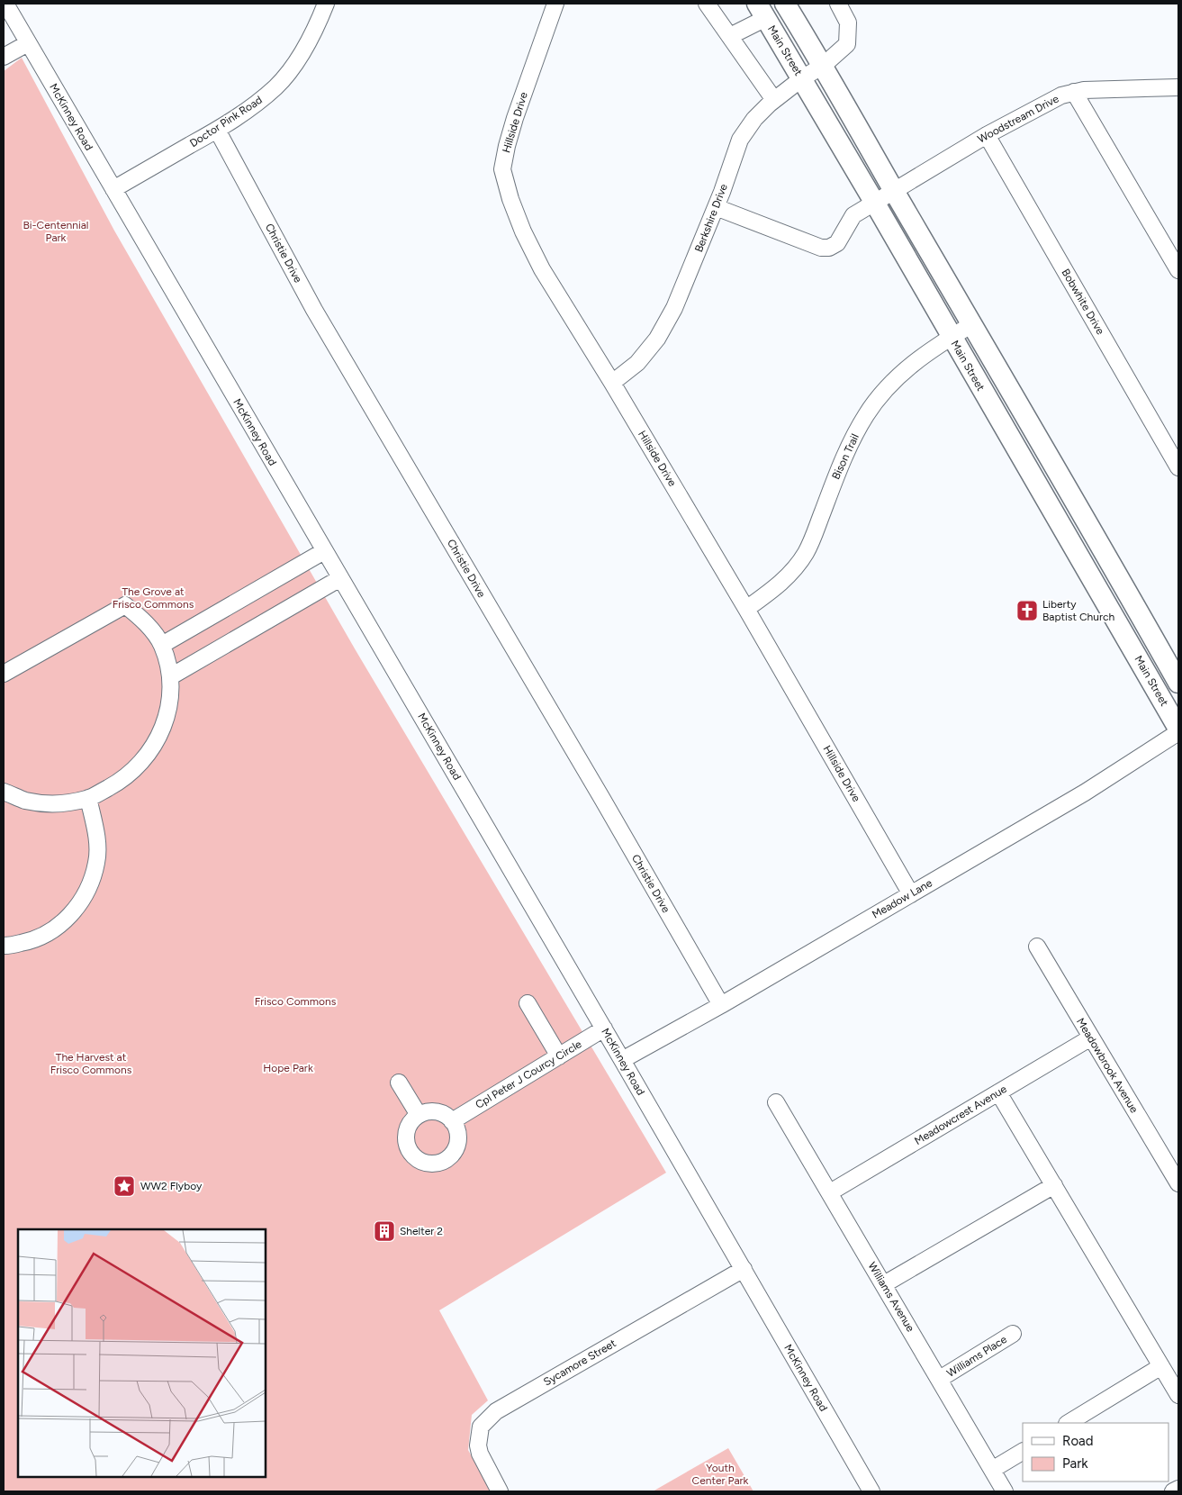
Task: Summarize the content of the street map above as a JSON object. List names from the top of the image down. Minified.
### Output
{"streets":{"main road":["Main Street"],"street":["McKinney Road","Woodstream Drive","Doctor Pink Road","Hillside Drive","Berkshire Drive","Christie Drive","Bobwhite Drive","Bison Trail","Meadow Lane","Meadowbrook Avenue","Cpl Peter J Courcy Circle","Meadowcrest Avenue","Williams Avenue","Williams Place","Sycamore Street"]},"crossings":[["Main Street","Woodstream Drive"],["Main Street","Berkshire Drive"],["Main Street","Bison Trail"],["McKinney Road","Doctor Pink Road"],["McKinney Road","Meadow Lane"],["McKinney Road","Cpl Peter J Courcy Circle"],["McKinney Road","Sycamore Street"],["Woodstream Drive","Berkshire Drive"],["Woodstream Drive","Bobwhite Drive"],["Doctor Pink Road","Christie Drive"],["Hillside Drive","Berkshire Drive"],["Hillside Drive","Bison Trail"],["Hillside Drive","Meadow Lane"],["Christie Drive","Meadow Lane"],["Meadowbrook Avenue","Meadowcrest Avenue"],["Meadowcrest Avenue","Williams Avenue"],["Williams Avenue","Williams Place"]],"parks":["Bi-Centennial Park","The Grove at Frisco Commons","Frisco Commons","The Harvest at Frisco Commons","Hope Park","Youth Center Park"],"places":{"church":["Liberty Baptist Church"],"place":["WW2 Flyboy"],"building":["Shelter 2"]},"legend":["Road","Park"]}
